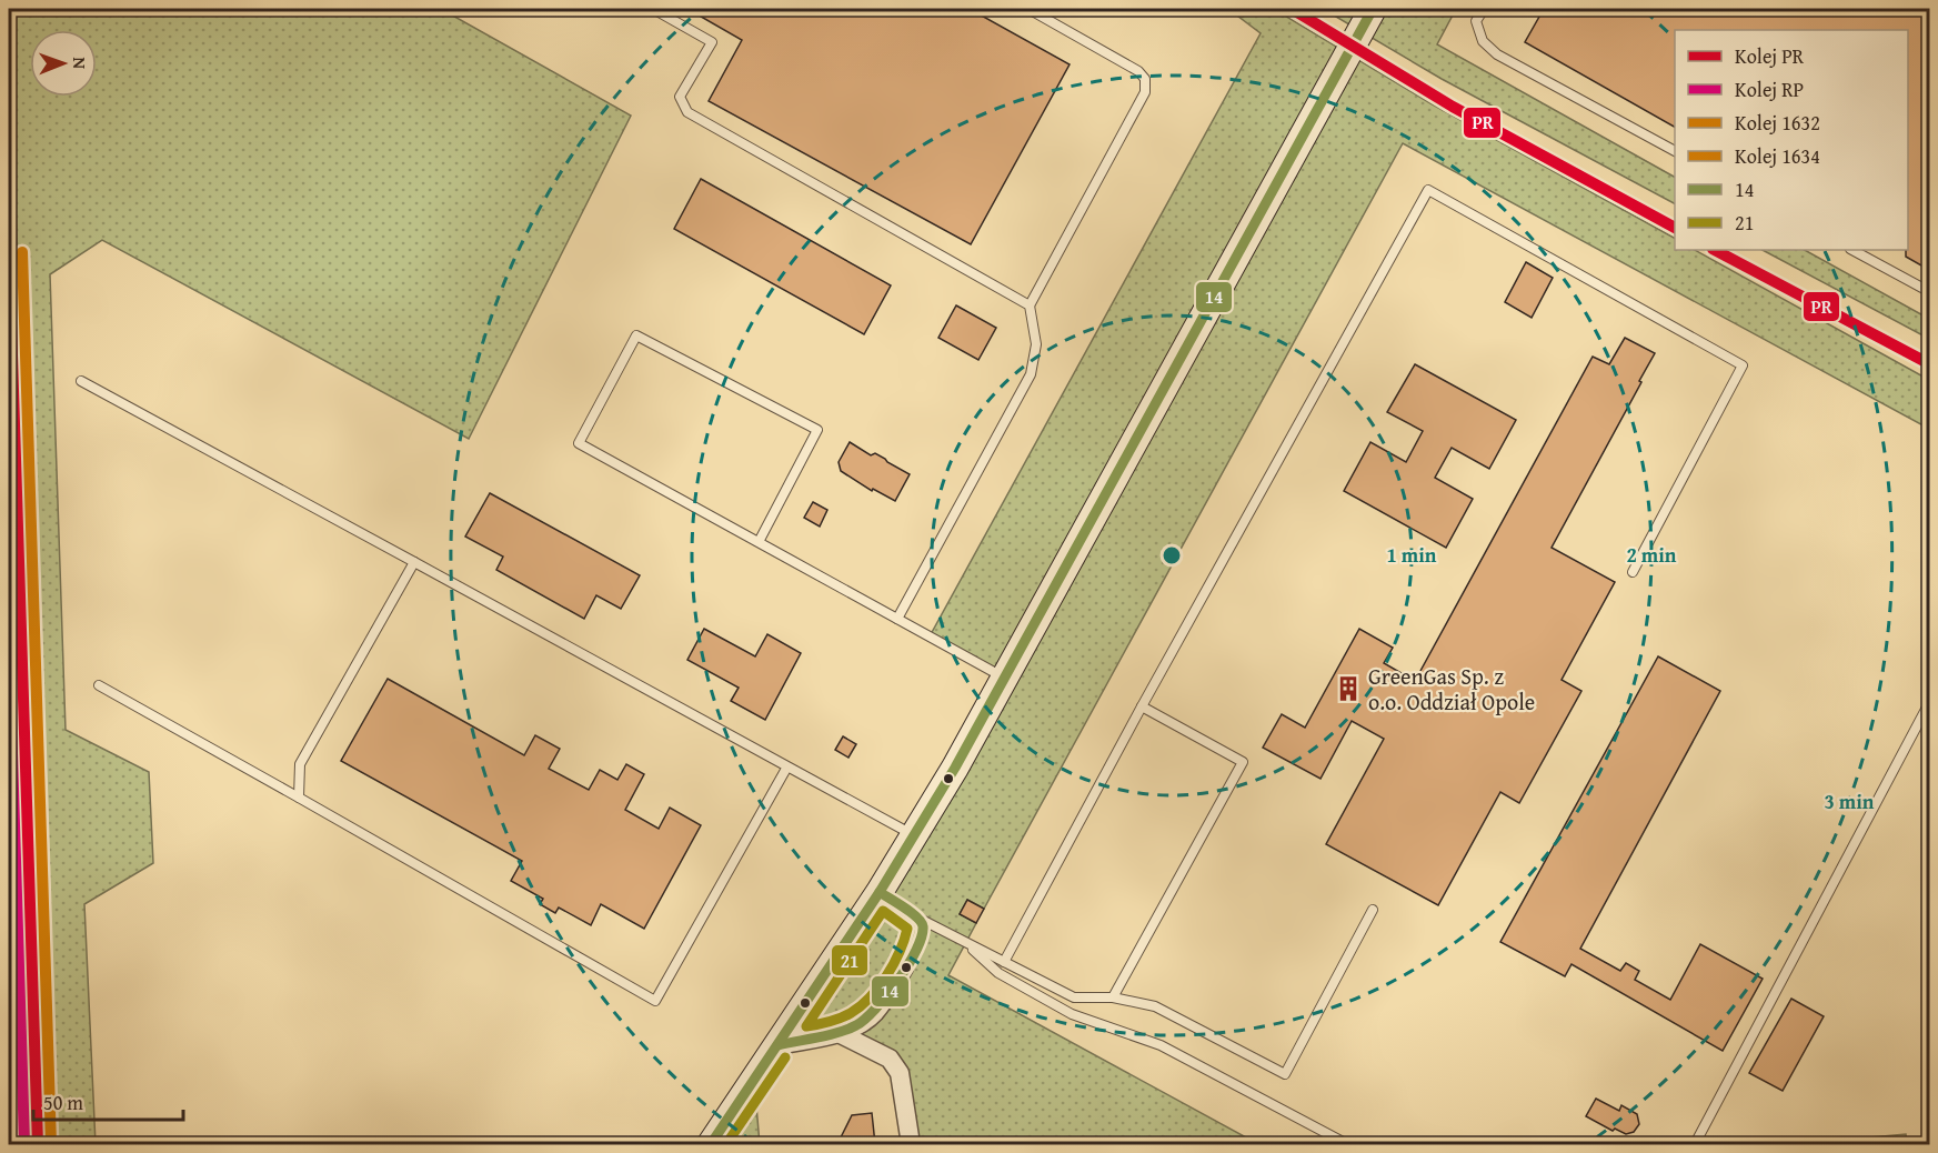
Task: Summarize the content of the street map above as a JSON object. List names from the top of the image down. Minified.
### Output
{"places":{"building":["GreenGas Sp. z o.o. Oddział Opole"]},"lines":["rail line PR","transit line 14","rail line 1632","rail line RP","transit line 21","rail line 1634"],"legend":["Kolej PR","Kolej RP","Kolej 1632","Kolej 1634","14","21"],"scale_bar":"50 m","north":"right","rings":["1 min","2 min","3 min"]}
